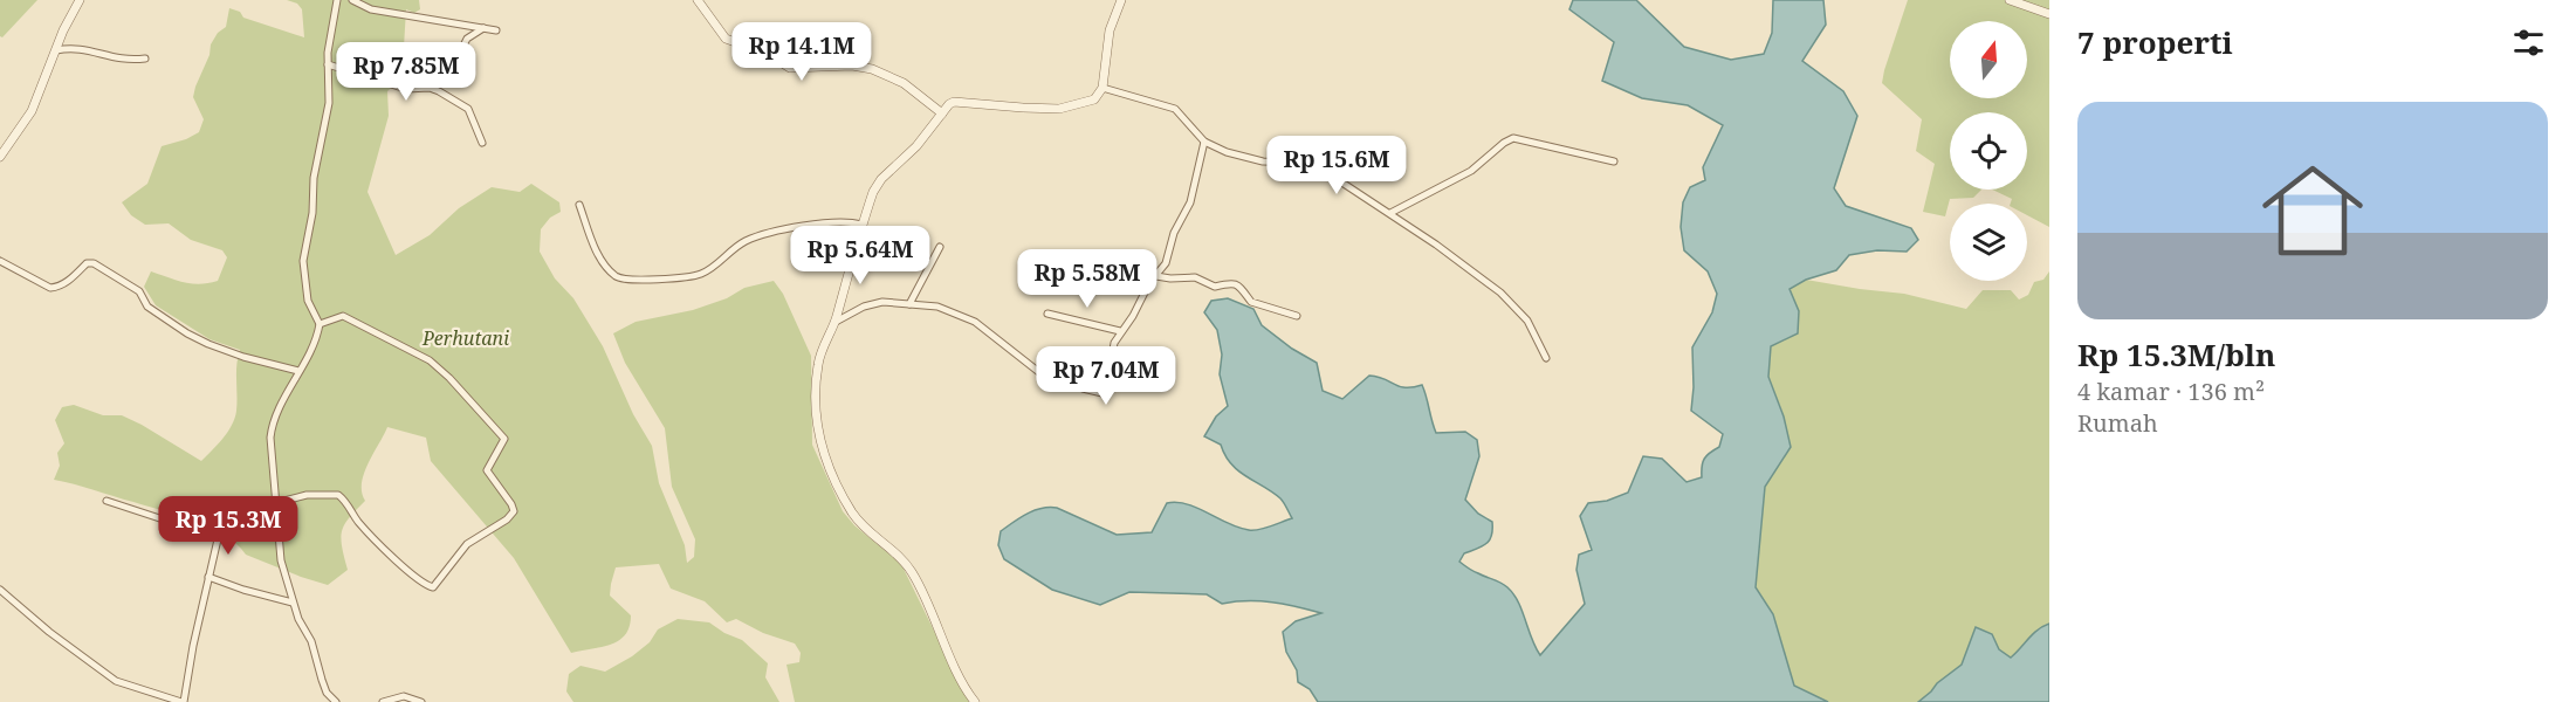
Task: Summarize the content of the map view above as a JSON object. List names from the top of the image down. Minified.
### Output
{"parks":["Perhutani"],"north":"top","page":{"heading":"7 properti","price":["Rp 14.1M","Rp 7.85M","Rp 15.6M","Rp 5.64M","Rp 5.58M","Rp 7.04M","Rp 15.3M"],"list":[{"name":"Rp 15.3M/bln","note":"4 kamar · 136 m² · Rumah"}]}}
